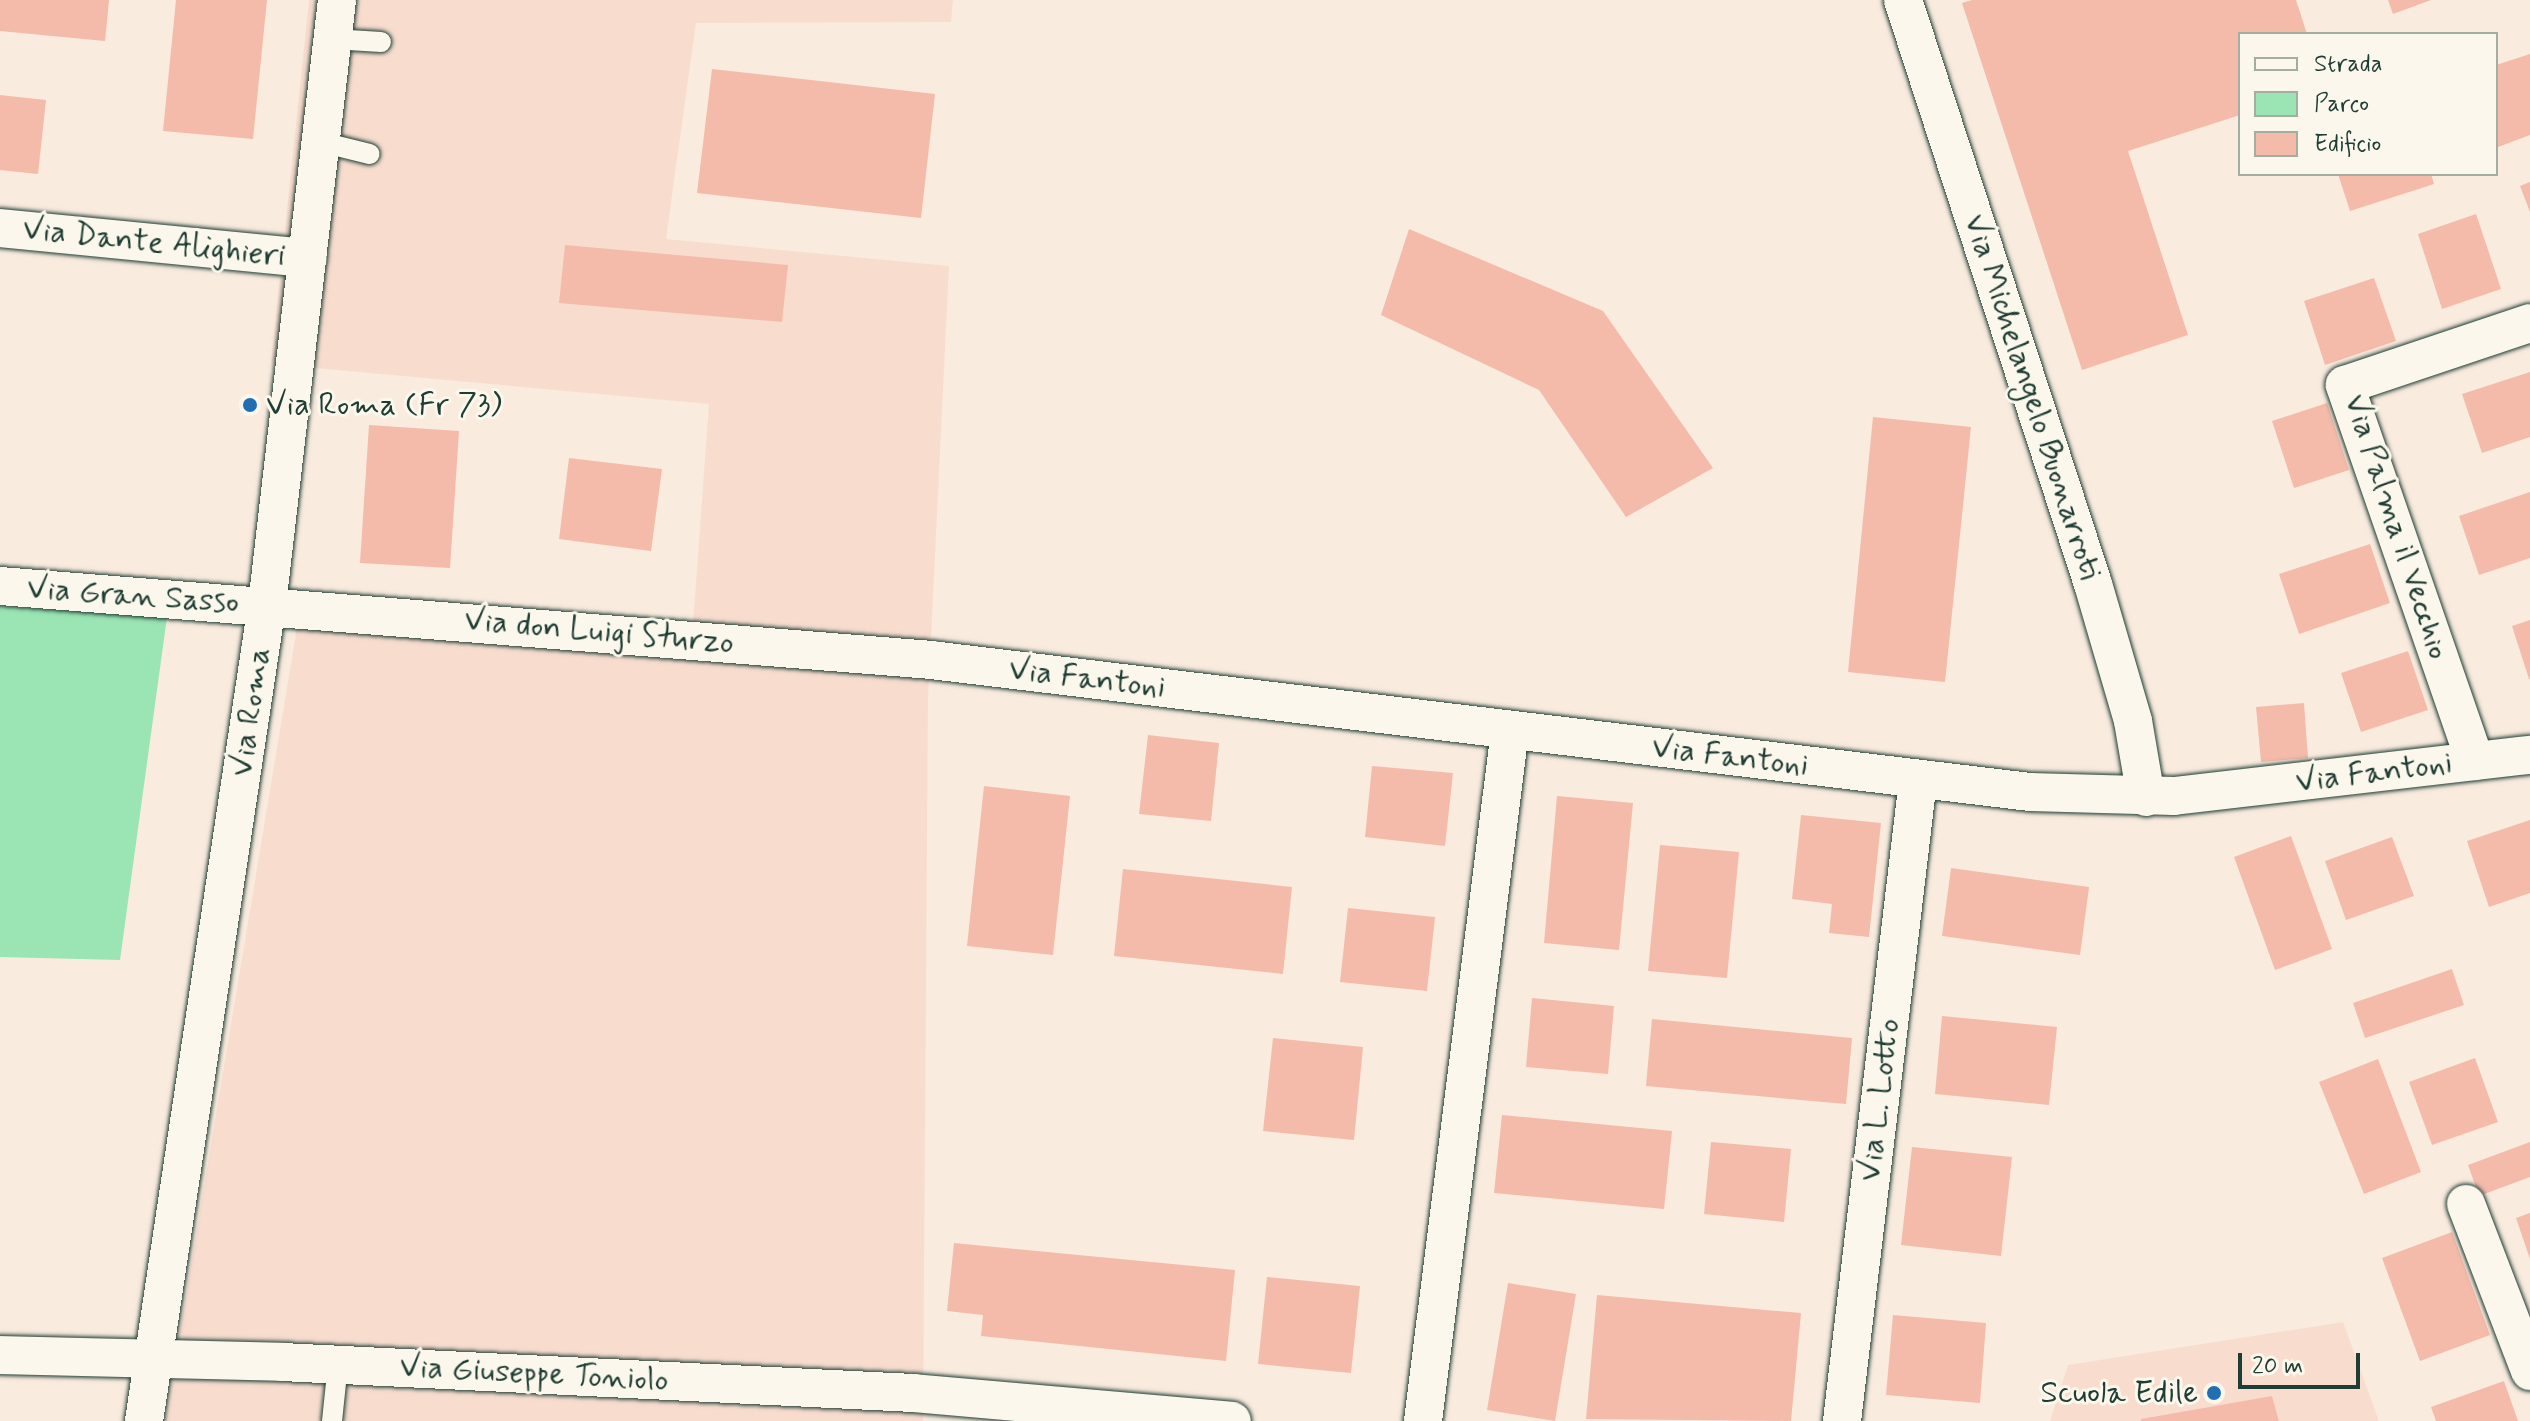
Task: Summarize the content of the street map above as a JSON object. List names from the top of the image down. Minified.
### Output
{"streets":{"street":["Via Dante Alighieri","Via Michelangelo Buonarroti","Via Palma il Vecchio","Via Gran Sasso","Via don Luigi Sturzo","Via Fantoni","Via Roma","Via L. Lotto","Via Giuseppe Toniolo"]},"crossings":[["Via Dante Alighieri","Via Roma"],["Via Michelangelo Buonarroti","Via Fantoni"],["Via Palma il Vecchio","Via Fantoni"],["Via Gran Sasso","Via don Luigi Sturzo"],["Via Gran Sasso","Via Roma"],["Via don Luigi Sturzo","Via Fantoni"],["Via don Luigi Sturzo","Via Roma"],["Via Fantoni","Via L. Lotto"],["Via Roma","Via Giuseppe Toniolo"]],"places":["Via Roma (Fr 73)","Scuola Edile"],"legend":["Strada","Parco","Edificio"],"scale_bar":"20 m"}
